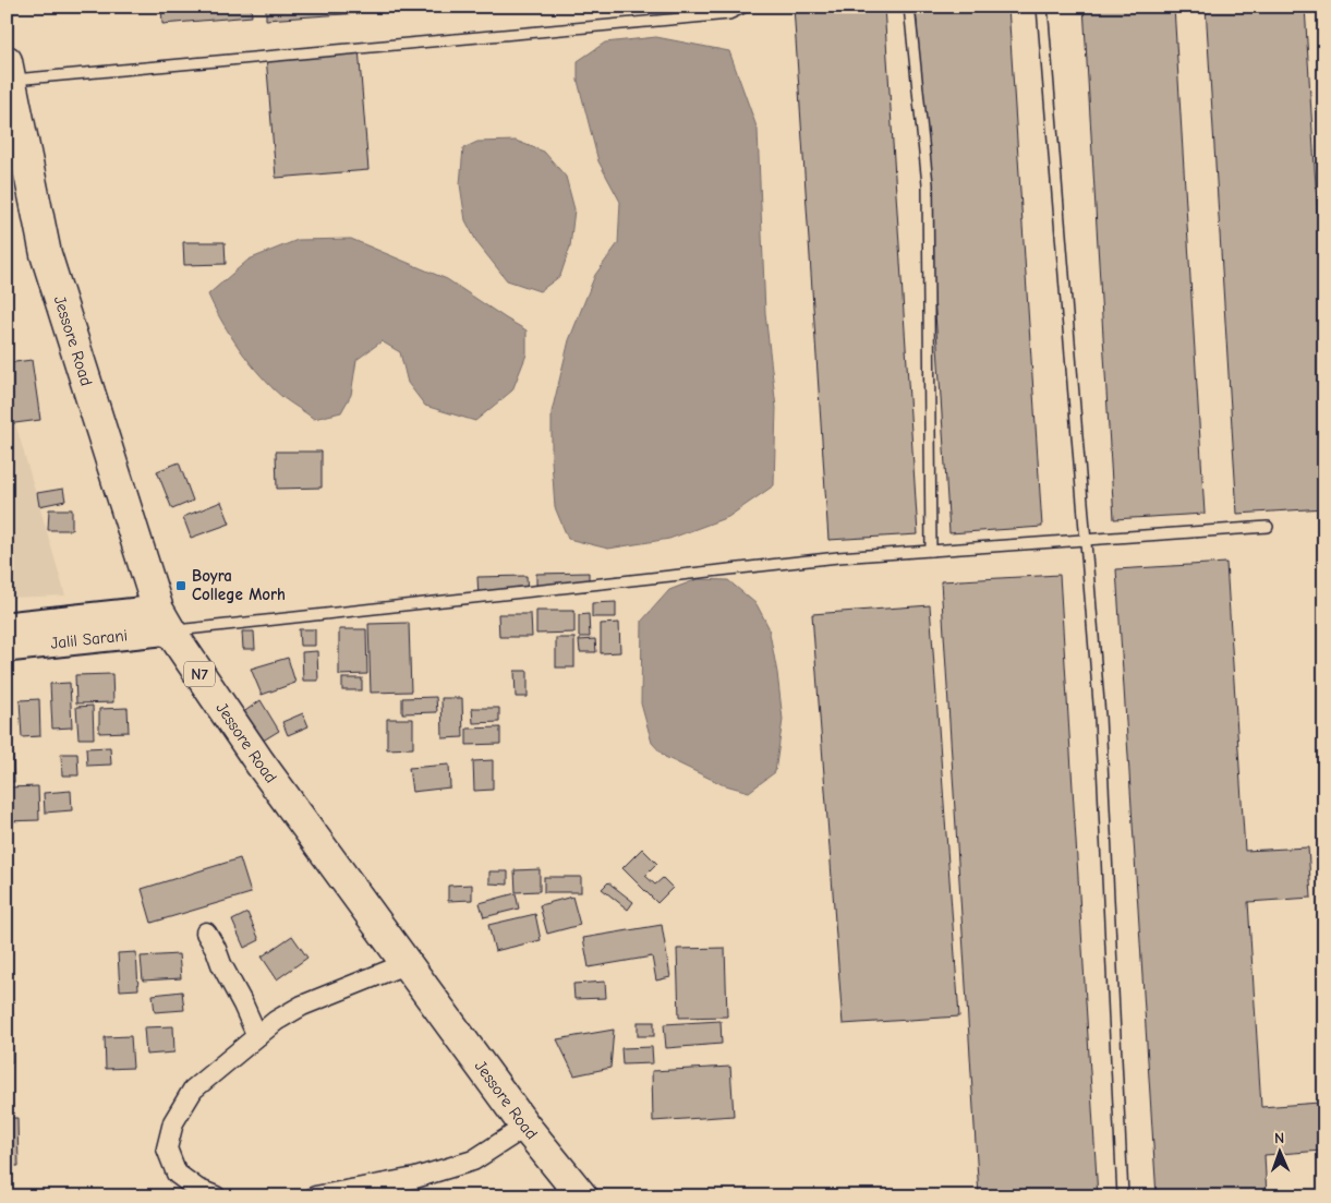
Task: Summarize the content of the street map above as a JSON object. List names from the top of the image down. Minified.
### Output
{"streets":{"highway":["Jessore Road","N7"],"main road":["Jalil Sarani"]},"crossings":[["Jessore Road","Jalil Sarani"]],"places":{"transit":["Boyra College Morh"]},"north":"top"}
